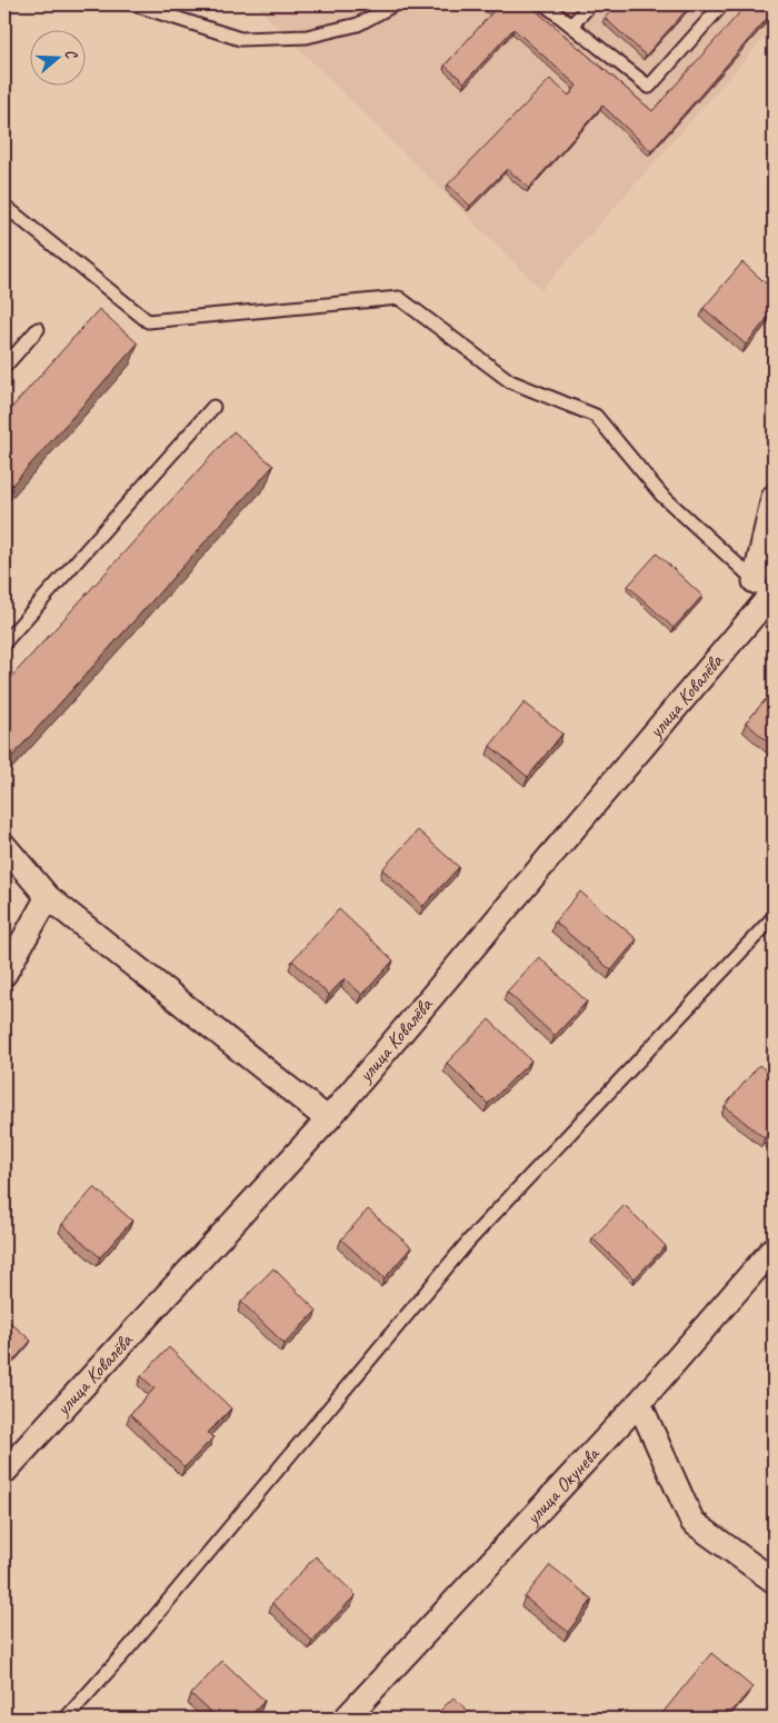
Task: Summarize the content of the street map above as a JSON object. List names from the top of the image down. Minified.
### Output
{"streets":{"street":["улица Ковалёва","улица Окунева"]},"north":"right"}
